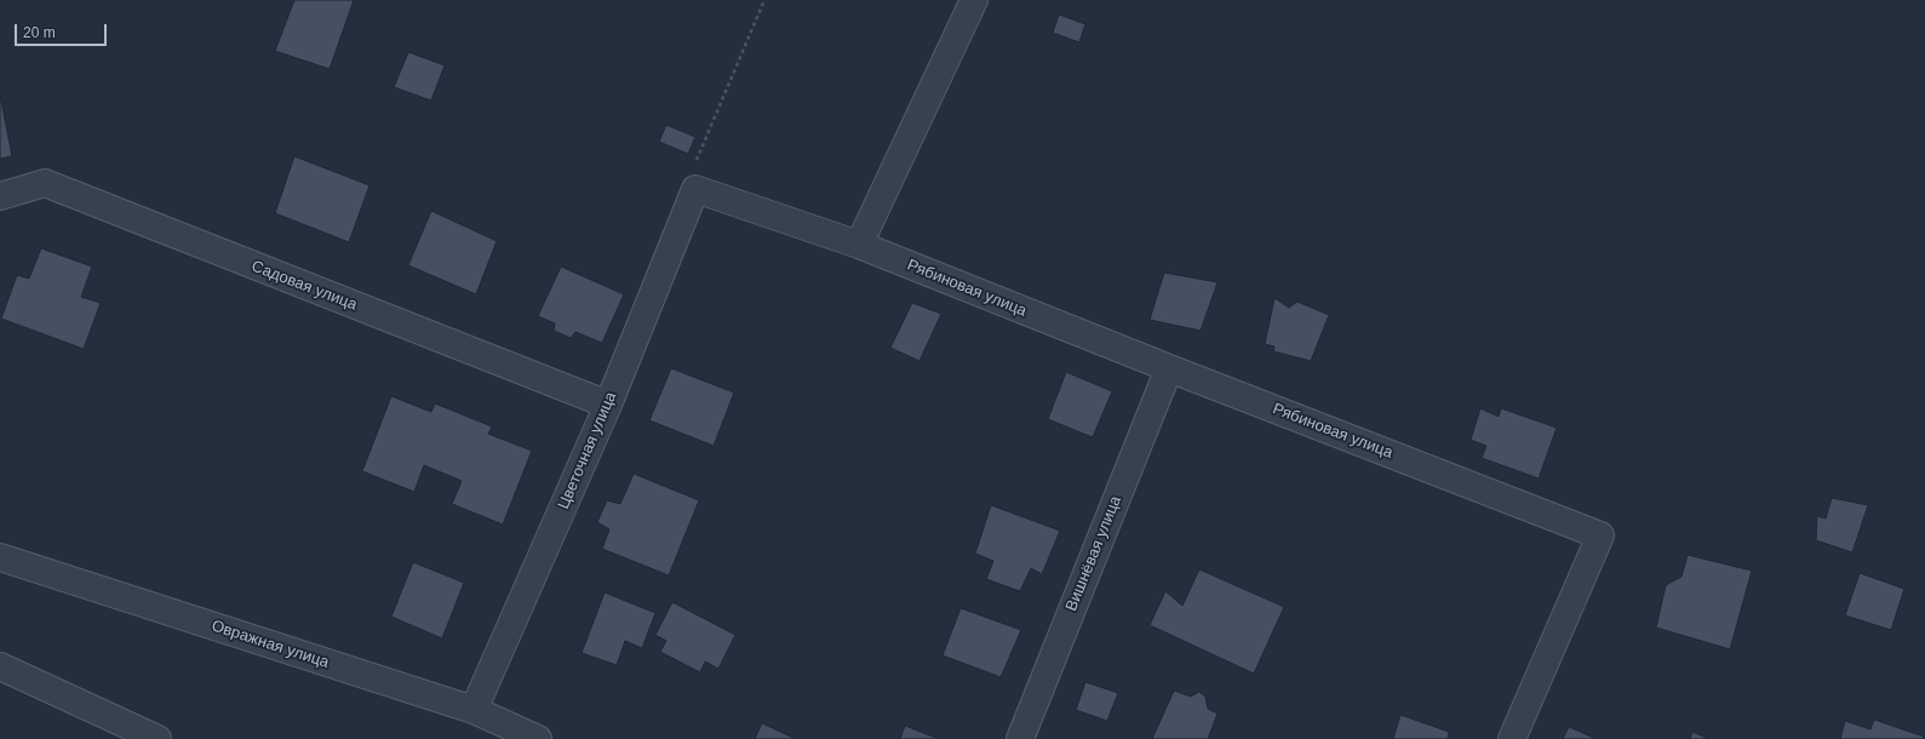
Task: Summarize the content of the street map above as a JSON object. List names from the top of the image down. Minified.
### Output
{"streets":{"street":["Садовая улица","Рябиновая улица","Цветочная улица","Вишнёвая улица","Овражная улица"]},"crossings":[["Садовая улица","Цветочная улица"],["Рябиновая улица","Цветочная улица"],["Рябиновая улица","Вишнёвая улица"],["Цветочная улица","Овражная улица"]],"scale_bar":"20 m"}
